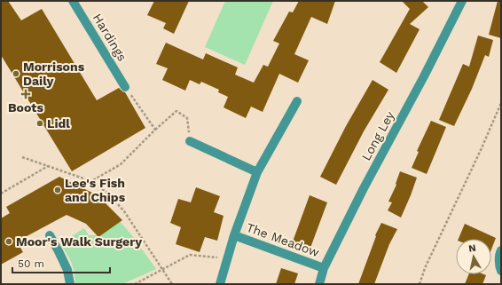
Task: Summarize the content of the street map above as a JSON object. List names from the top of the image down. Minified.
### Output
{"streets":{"street":["Hardings","Long Ley","The Meadow"]},"crossings":[["Long Ley","The Meadow"]],"places":{"other":["Morrisons Daily","Lidl","Lee's Fish and Chips","Moor's Walk Surgery"],"health":["Boots"]},"scale_bar":"50 m","north":"top"}
